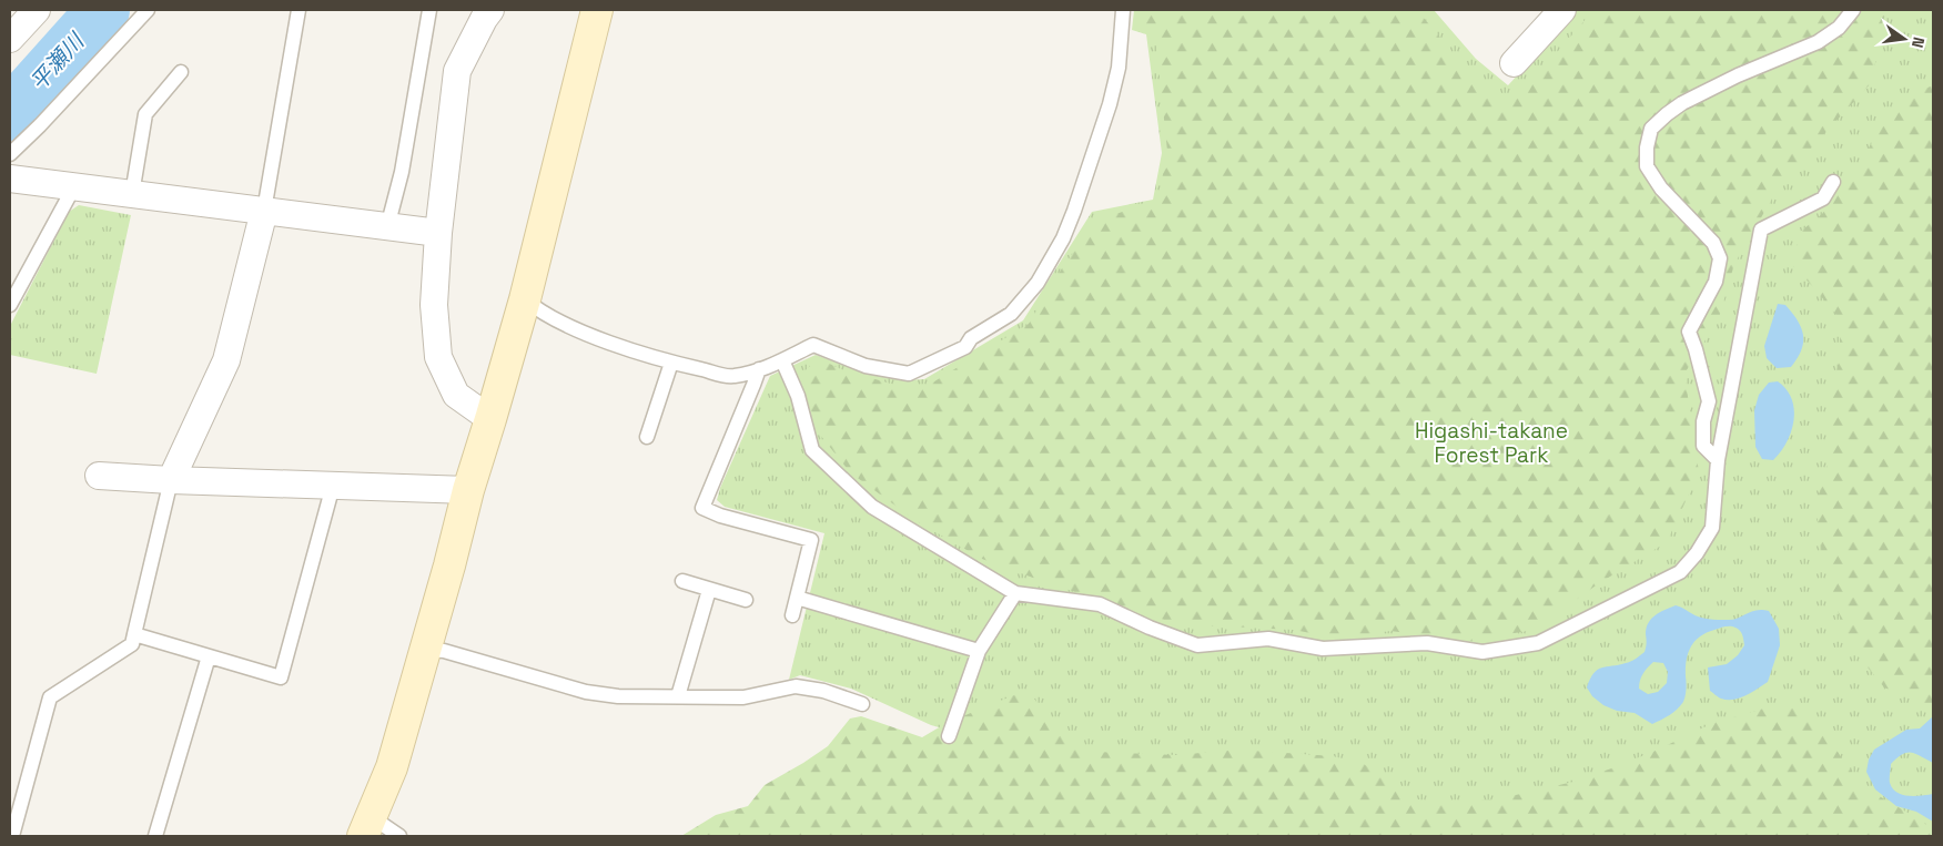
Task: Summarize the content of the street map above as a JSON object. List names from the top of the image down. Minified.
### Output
{"water":["平瀬川"],"parks":["Higashi-takane Forest Park"],"north":"right"}
